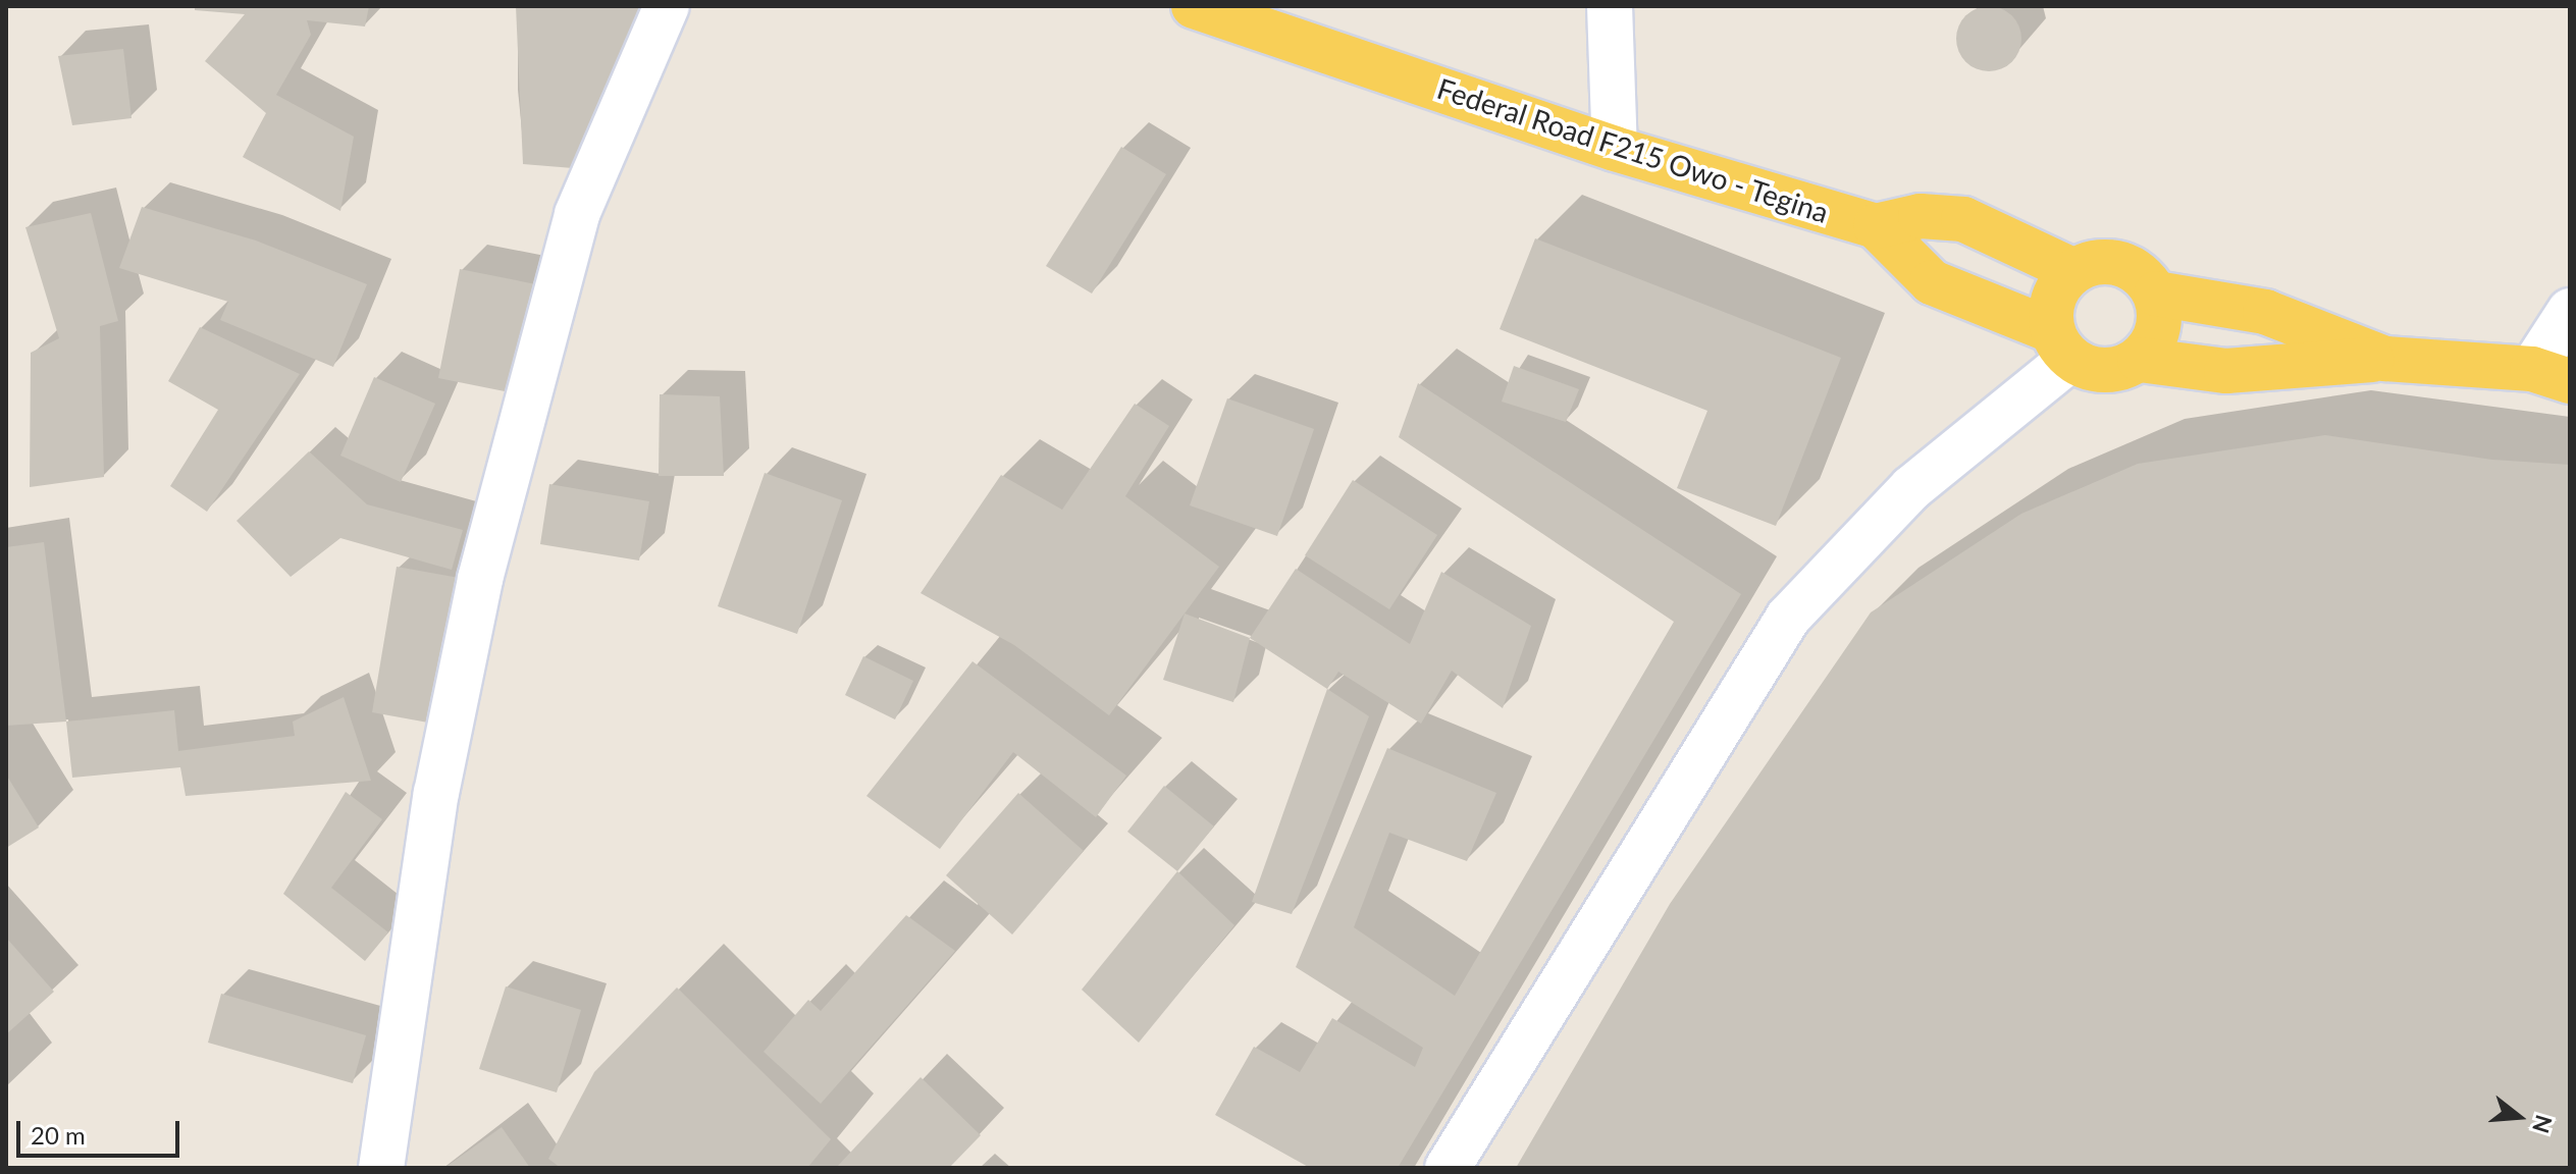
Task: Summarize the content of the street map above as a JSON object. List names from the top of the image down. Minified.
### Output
{"streets":{"main road":["Federal Road F215 Owo - Tegina"]},"scale_bar":"20 m","north":"right"}
